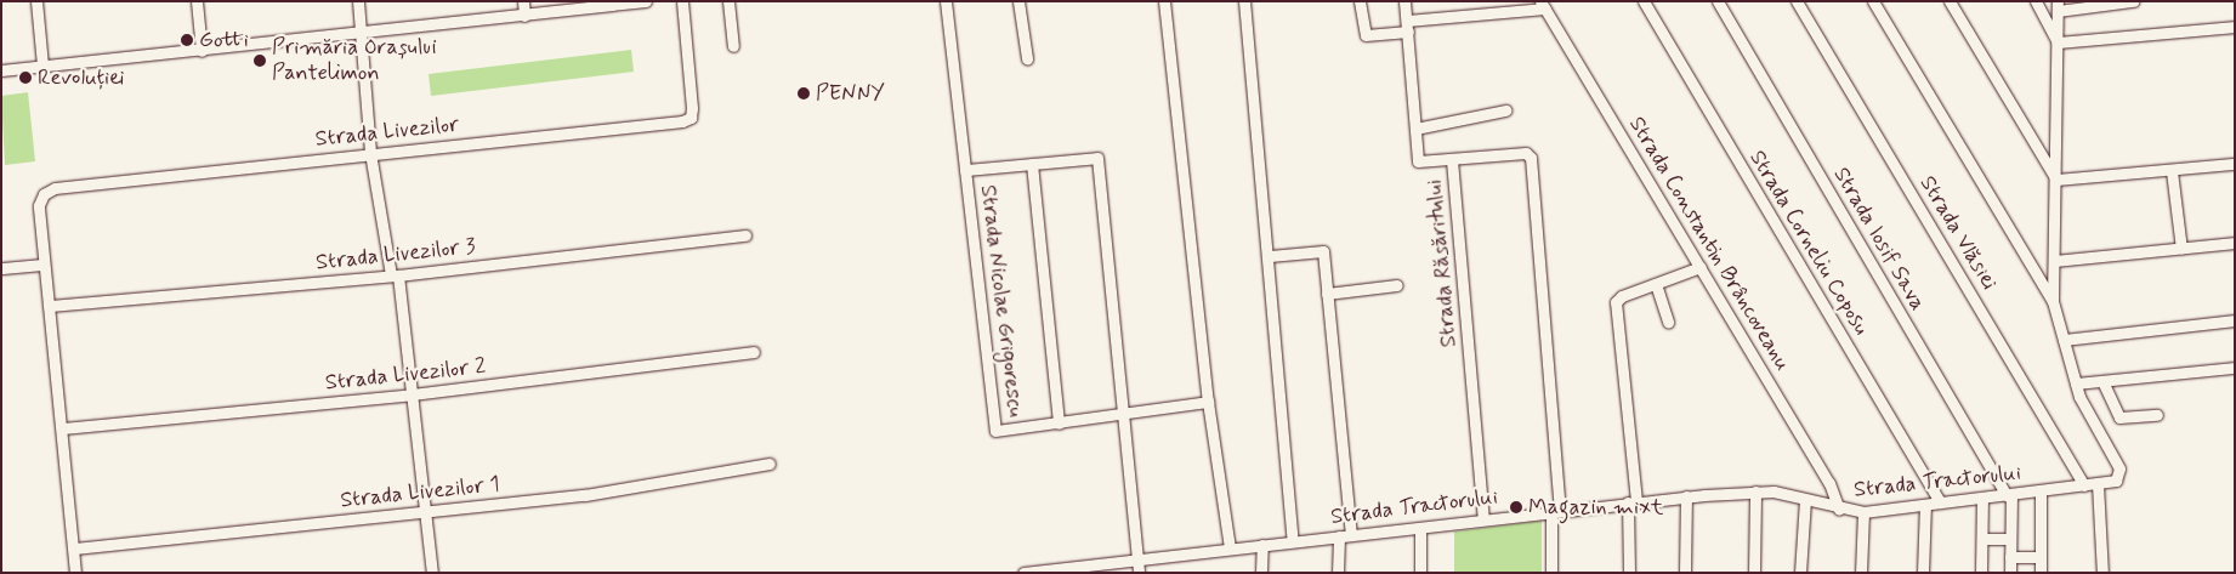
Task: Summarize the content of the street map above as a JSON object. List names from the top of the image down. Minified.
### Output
{"streets":{"street":["Strada Livezilor","Strada Vlăsiei","Strada Iosif Sava","Strada Corneliu Coposu","Strada Constantin Brâncoveanu","Strada Livezilor 3","Strada Răsăritului","Strada Nicolae Grigorescu","Strada Livezilor 2","Strada Tractorului","Strada Livezilor 1"]},"crossings":[["Strada Livezilor","Strada Livezilor 3"],["Strada Livezilor","Strada Livezilor 2"],["Strada Livezilor","Strada Livezilor 1"],["Strada Vlăsiei","Strada Tractorului"],["Strada Iosif Sava","Strada Tractorului"],["Strada Corneliu Coposu","Strada Tractorului"],["Strada Constantin Brâncoveanu","Strada Tractorului"],["Strada Răsăritului","Strada Tractorului"]],"places":["Gotti","Primăria Orașului Pantelimon","Revoluției","PENNY","Magazin mixt"]}
